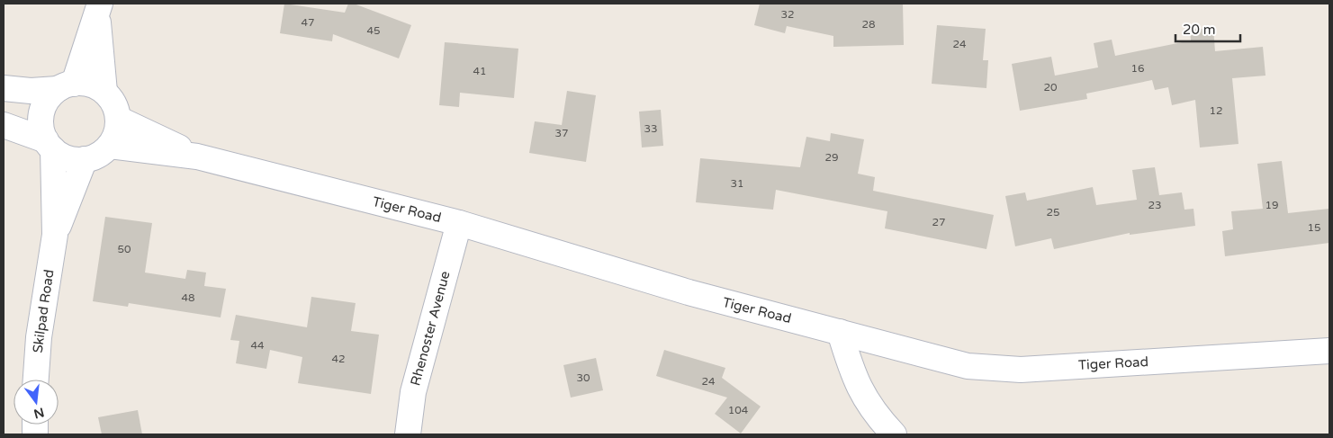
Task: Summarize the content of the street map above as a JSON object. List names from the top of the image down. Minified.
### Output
{"streets":{"street":["Tiger Road","Skilpad Road","Rhenoster Avenue"]},"crossings":[["Tiger Road","Skilpad Road"],["Tiger Road","Rhenoster Avenue"]],"house_numbers":["32","47","28","45","24","16","41","20","12","33","37","29","31","23","19","25","27","15","50","48","44","42","30","24","104"],"scale_bar":"20 m","north":"bottom"}
